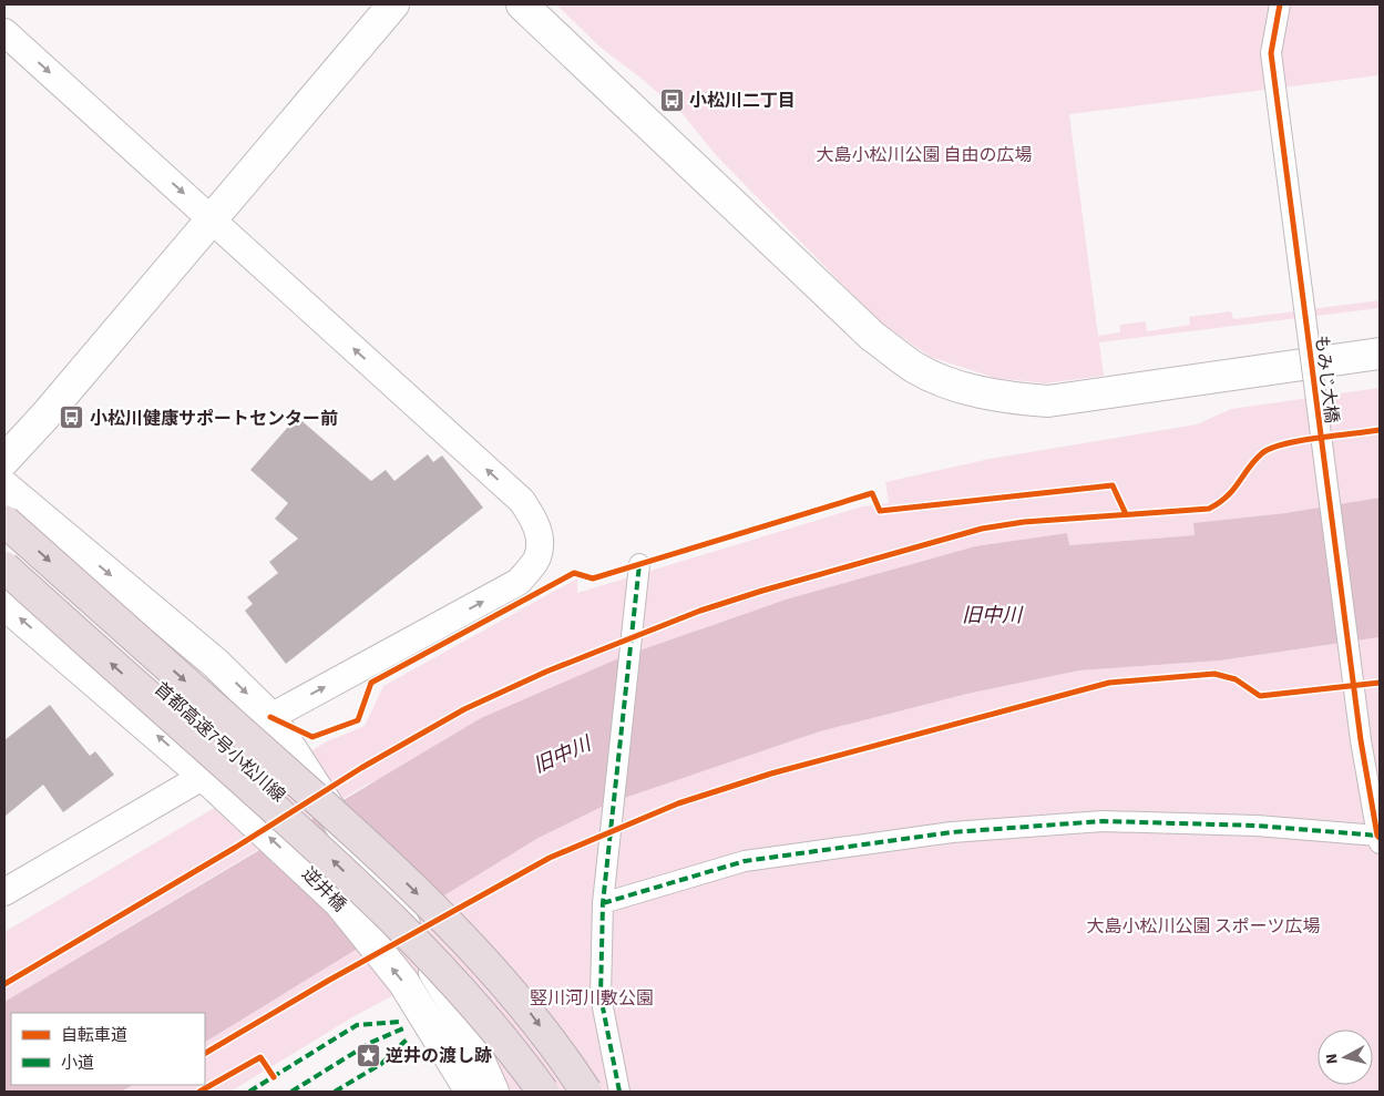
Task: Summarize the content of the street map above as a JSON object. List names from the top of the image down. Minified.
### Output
{"streets":{"highway":["首都高速7号小松川線"],"street":["もみじ大橋","逆井橋"]},"water":["旧中川"],"parks":["大島小松川公園 自由の広場","大島小松川公園 スポーツ広場","竪川河川敷公園"],"places":{"bus stop":["小松川二丁目","小松川健康サポートセンター前"],"place":["逆井の渡し跡"]},"legend":["自転車道","小道"],"north":"left"}
